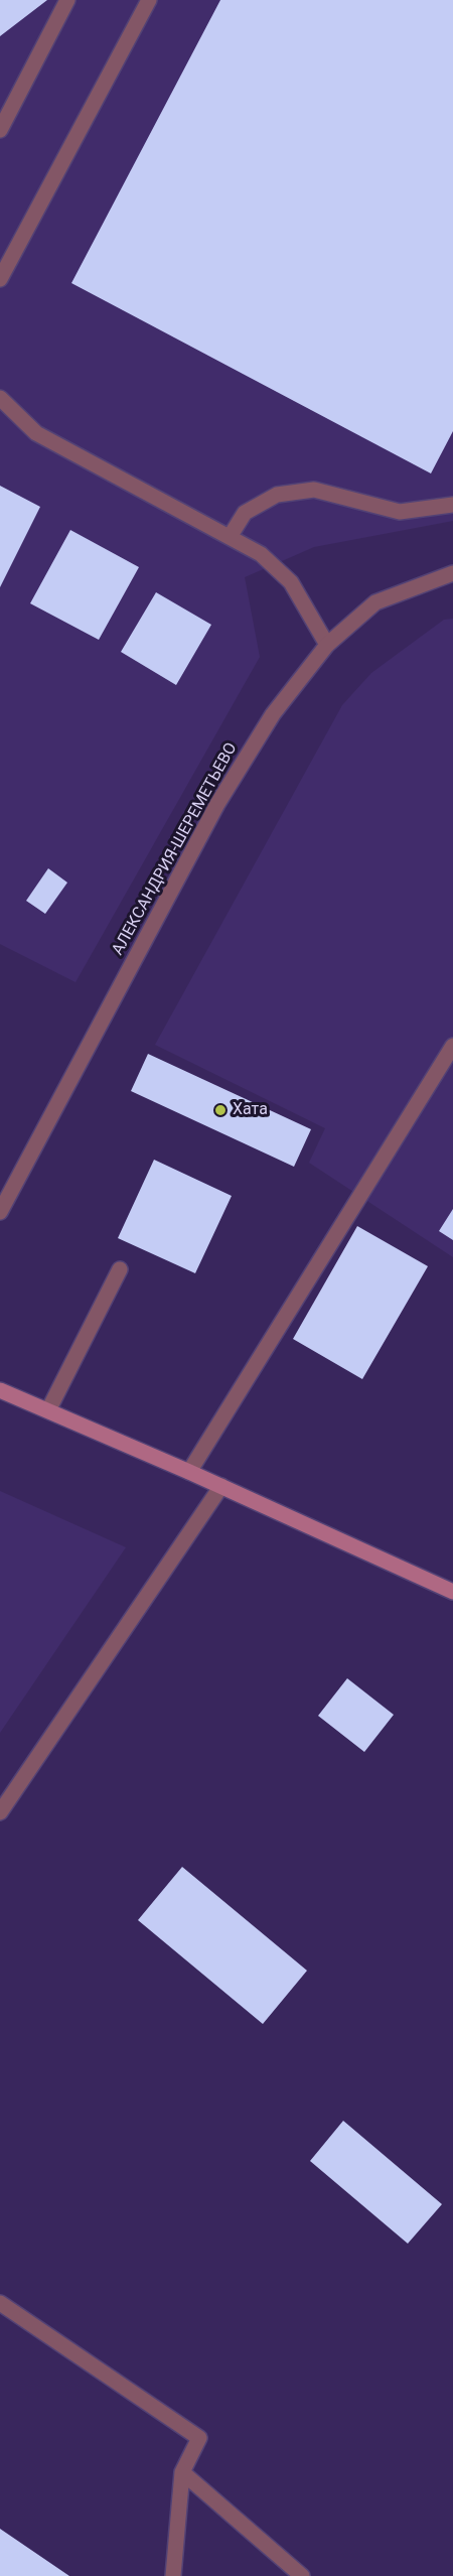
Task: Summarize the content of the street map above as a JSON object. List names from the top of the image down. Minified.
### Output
{"streets":{"street":["АЛЕКСАНДРИЯ-ШЕРЕМЕТЬЕВО"]},"places":["Хата"]}
